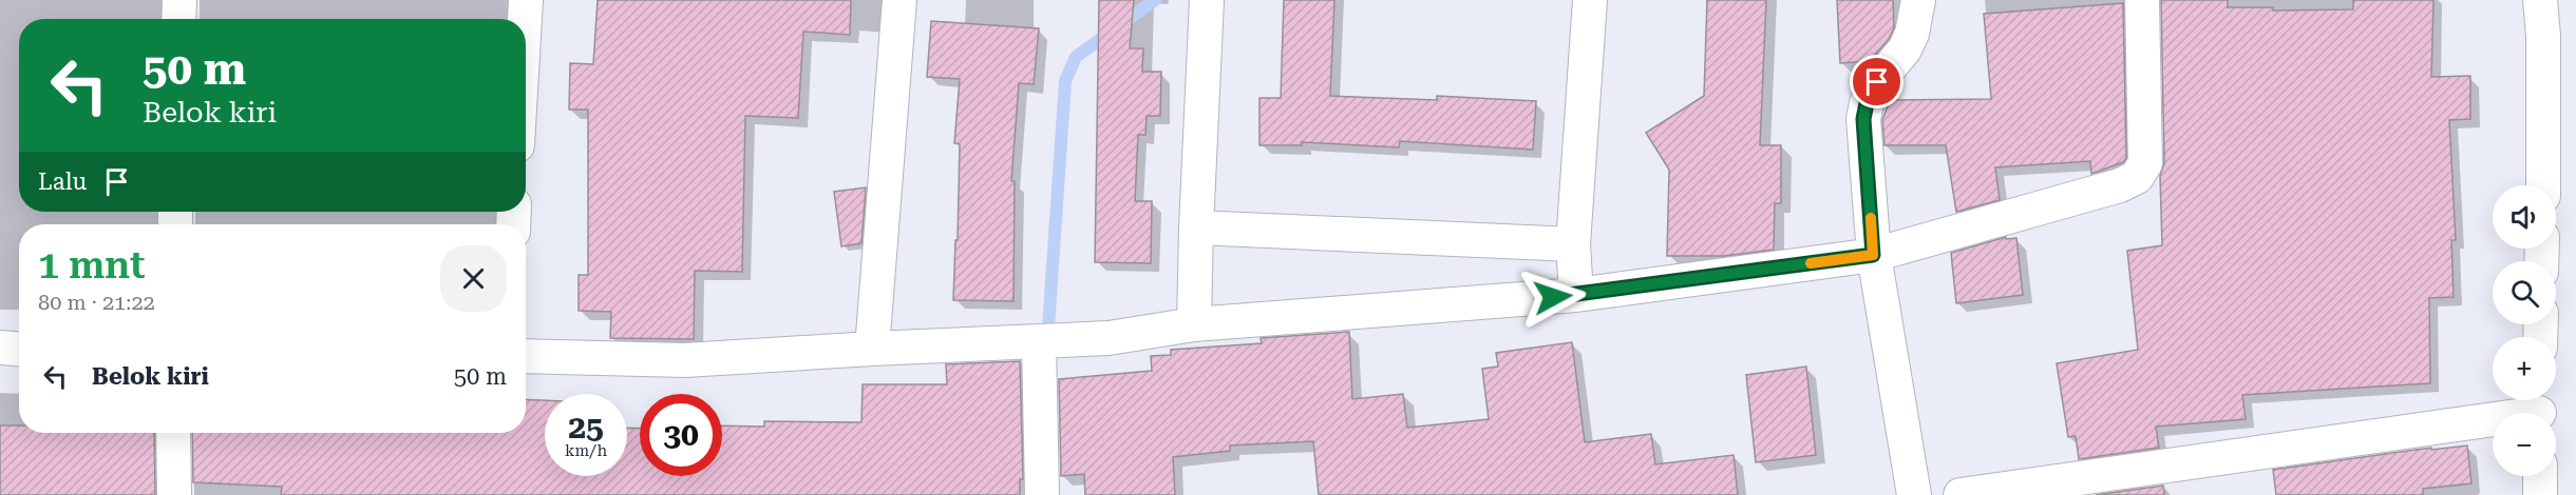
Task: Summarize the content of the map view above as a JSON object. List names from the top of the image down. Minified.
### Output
{"page":{"turn":["50 m","Belok kiri"],"then":"Lalu","map_buttons":["+","−"],"heading":["1 mnt","80 m · 21:22"],"list":[{"name":"Belok kiri","value":"50 m"}],"speed":"25 km/h","limit":"30"}}
